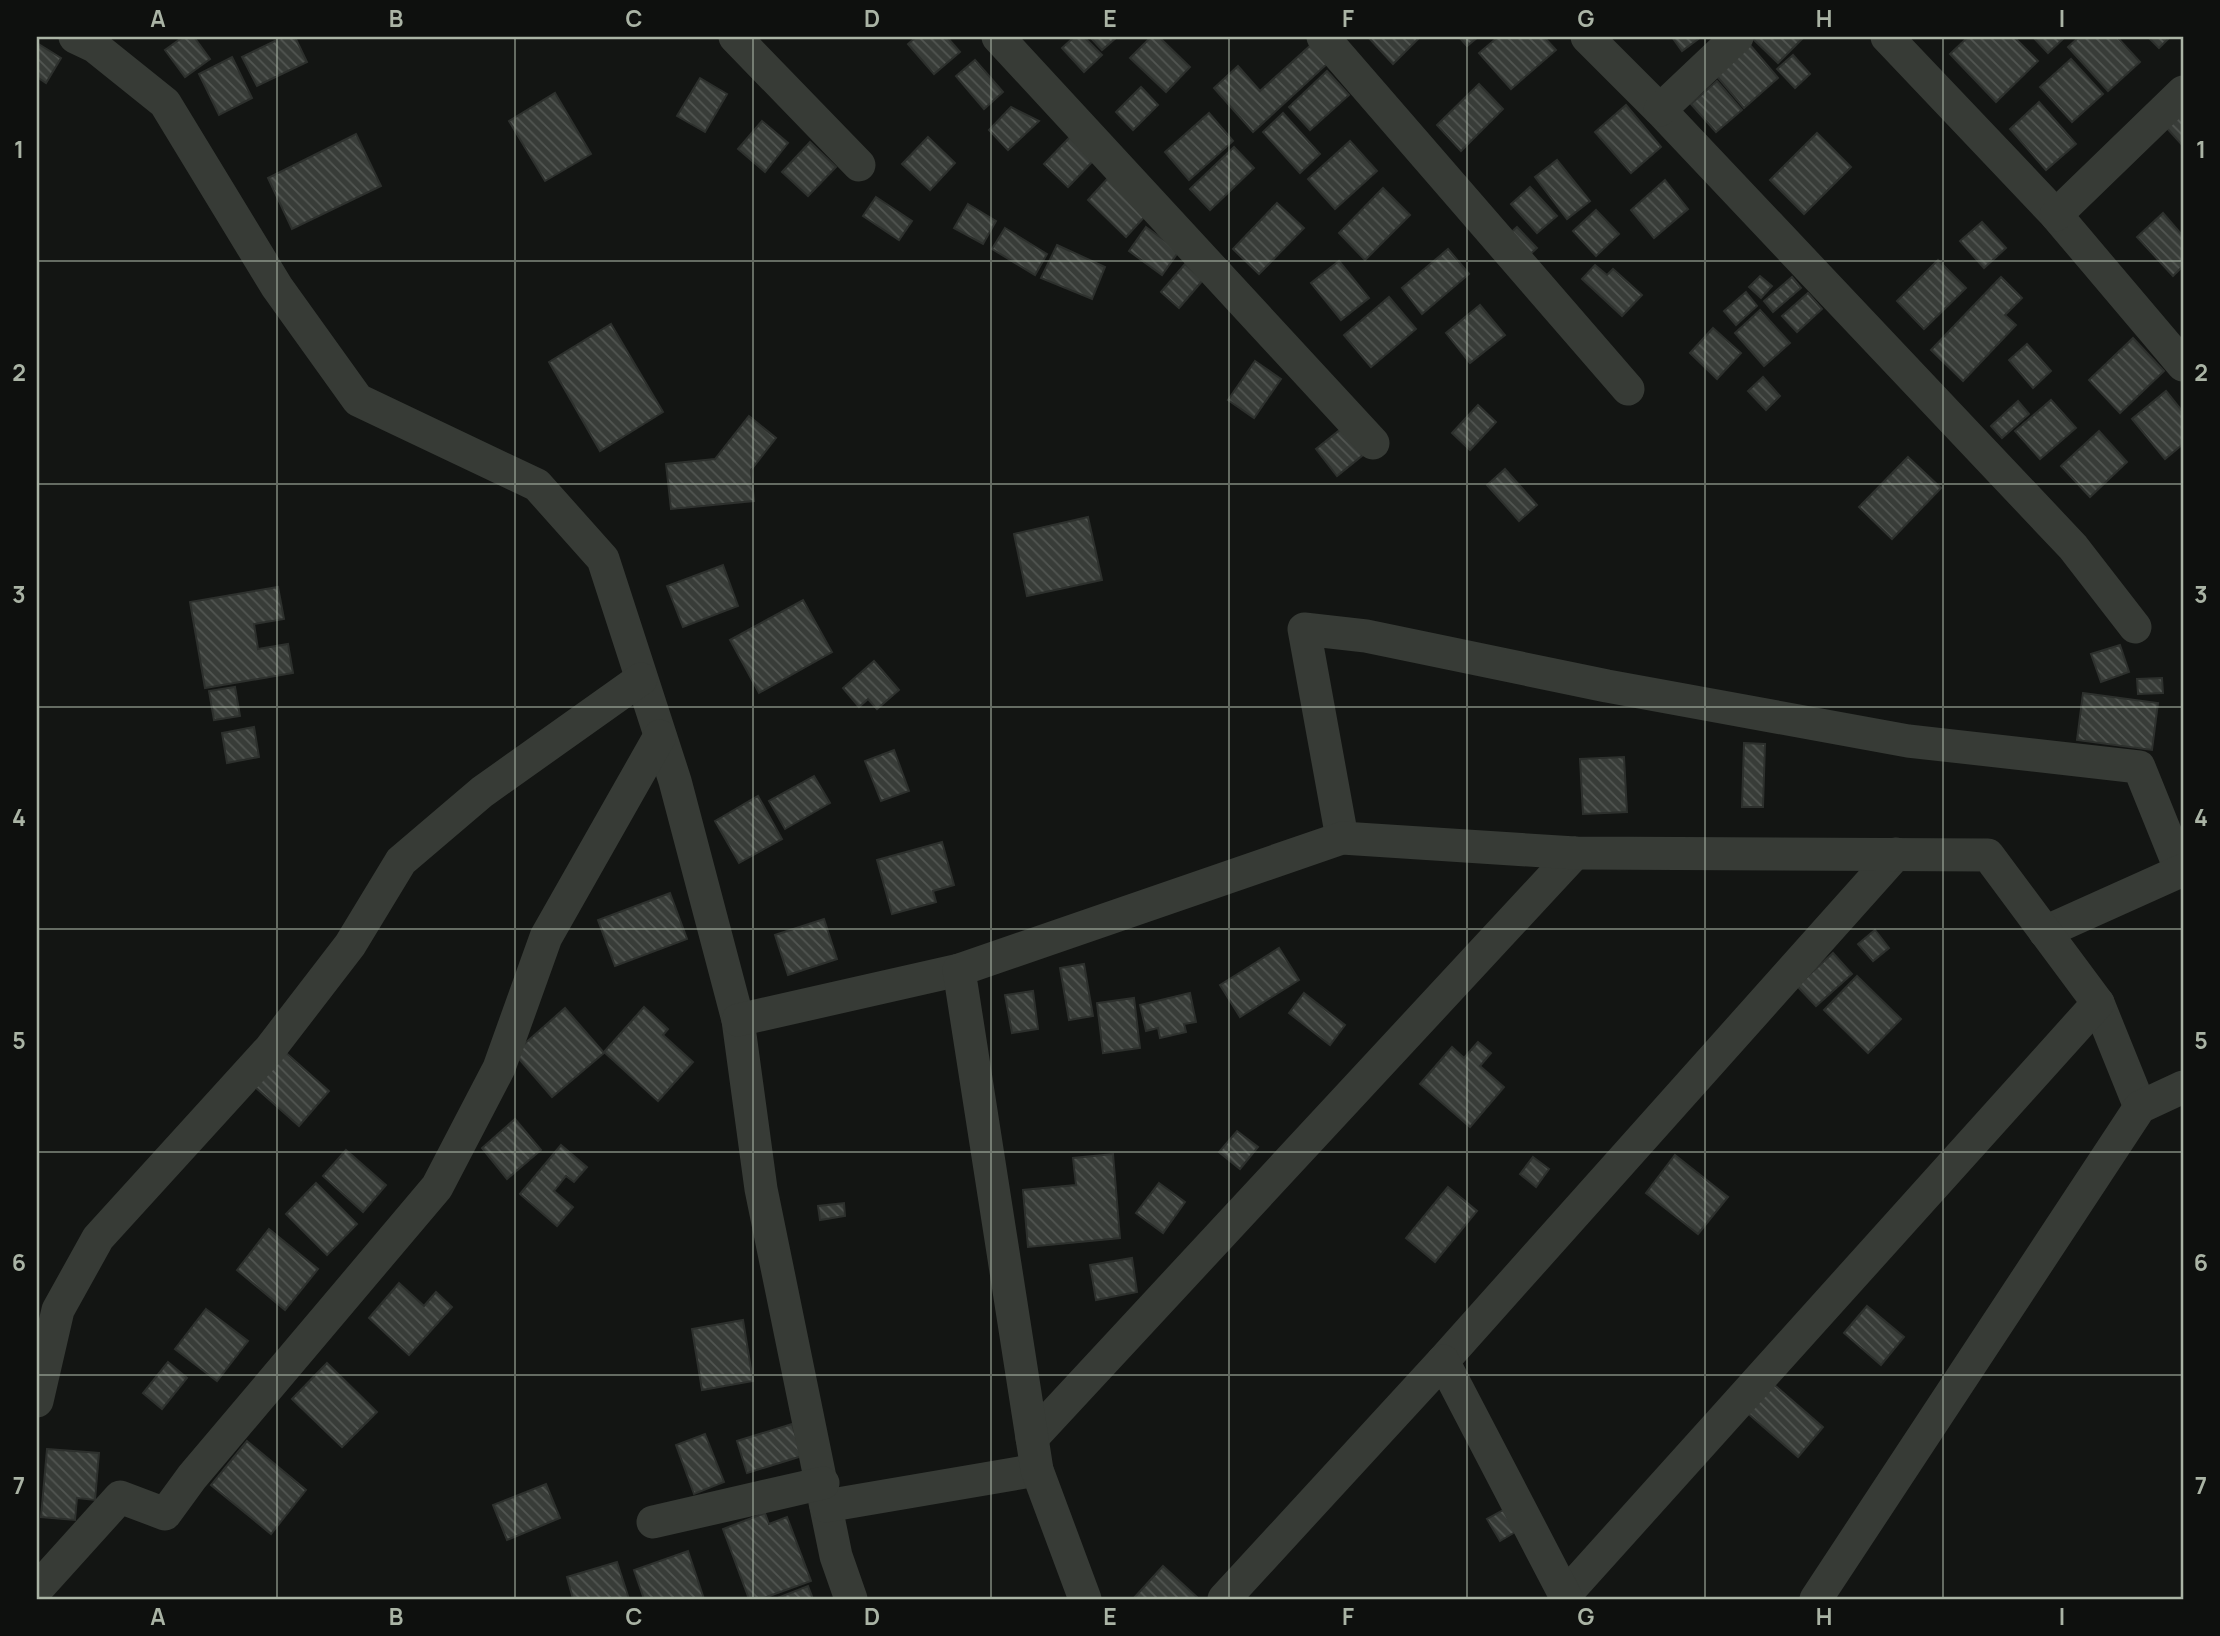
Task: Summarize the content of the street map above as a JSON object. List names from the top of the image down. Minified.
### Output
{"grid":{"columns":["A","B","C","D","E","F","G","H","I"],"rows":["1","2","3","4","5","6","7"]}}
